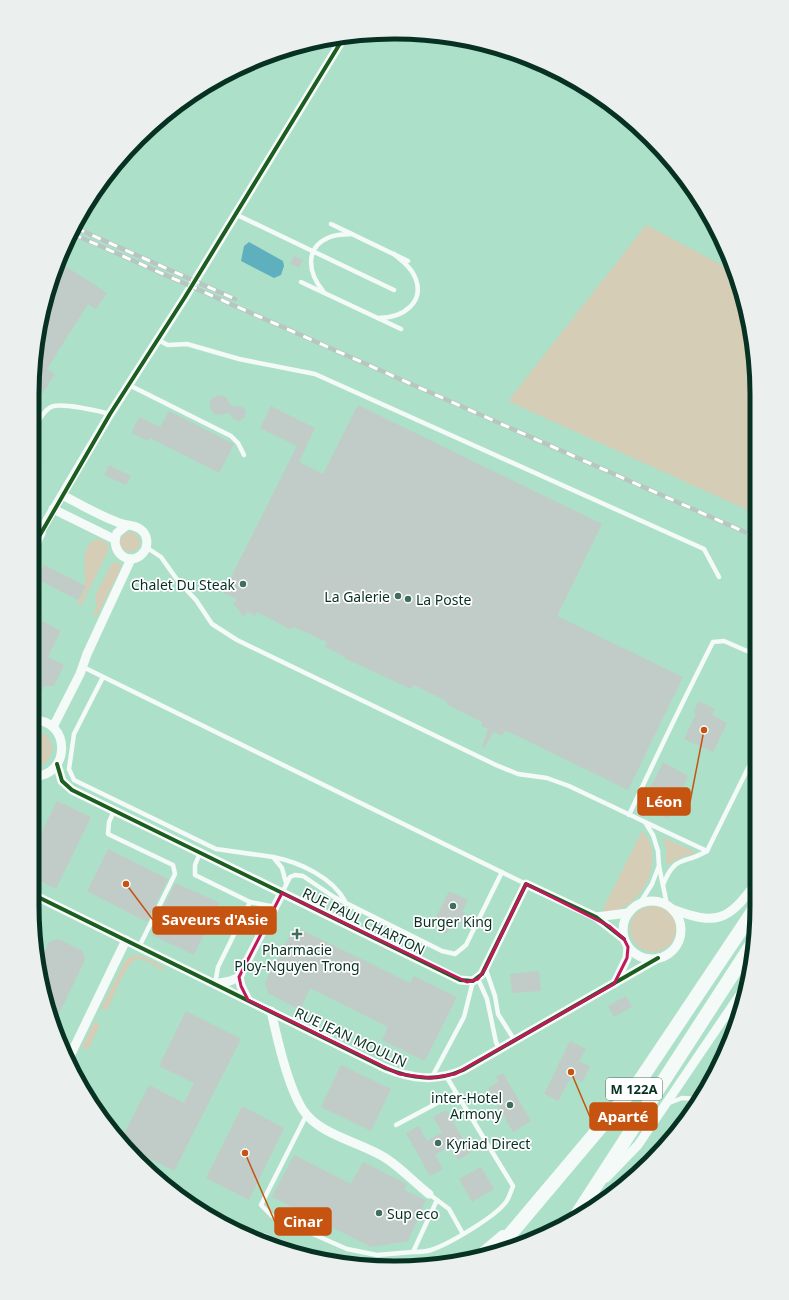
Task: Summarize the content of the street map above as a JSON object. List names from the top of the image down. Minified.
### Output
{"streets":{"main road":["M 122A"],"street":["RUE PAUL CHARTON","RUE JEAN MOULIN"]},"places":{"other":["Chalet Du Steak","La Galerie","La Poste","Léon","Saveurs d'Asie","Burger King","Aparté","inter-Hotel Armony","Kyriad Direct","Cinar","Sup eco"],"health":["Pharmacie Ploy-Nguyen Trong"]}}
